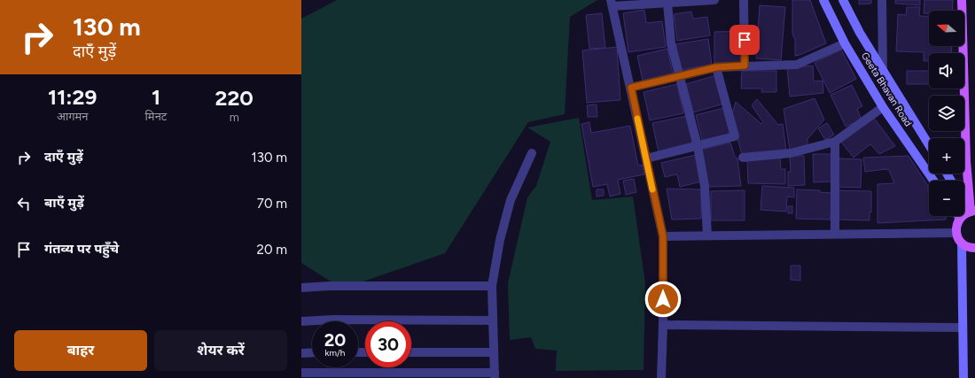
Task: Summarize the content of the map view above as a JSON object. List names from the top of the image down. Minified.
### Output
{"streets":{"main road":["Geeta Bhavan Road"]},"north":"left","page":{"turn":["130 m","दाएँ मुड़ें"],"map_buttons":["+","−"],"eta":["11:29","आगमन","1","मिनट","220","m"],"list":[{"name":"दाएँ मुड़ें","value":"130 m"},{"name":"बाएँ मुड़ें","value":"70 m"},{"name":"गंतव्य पर पहुँचे","value":"20 m"}],"speed":"20 km/h","limit":"30","buttons":["बाहर","शेयर करें"]}}
